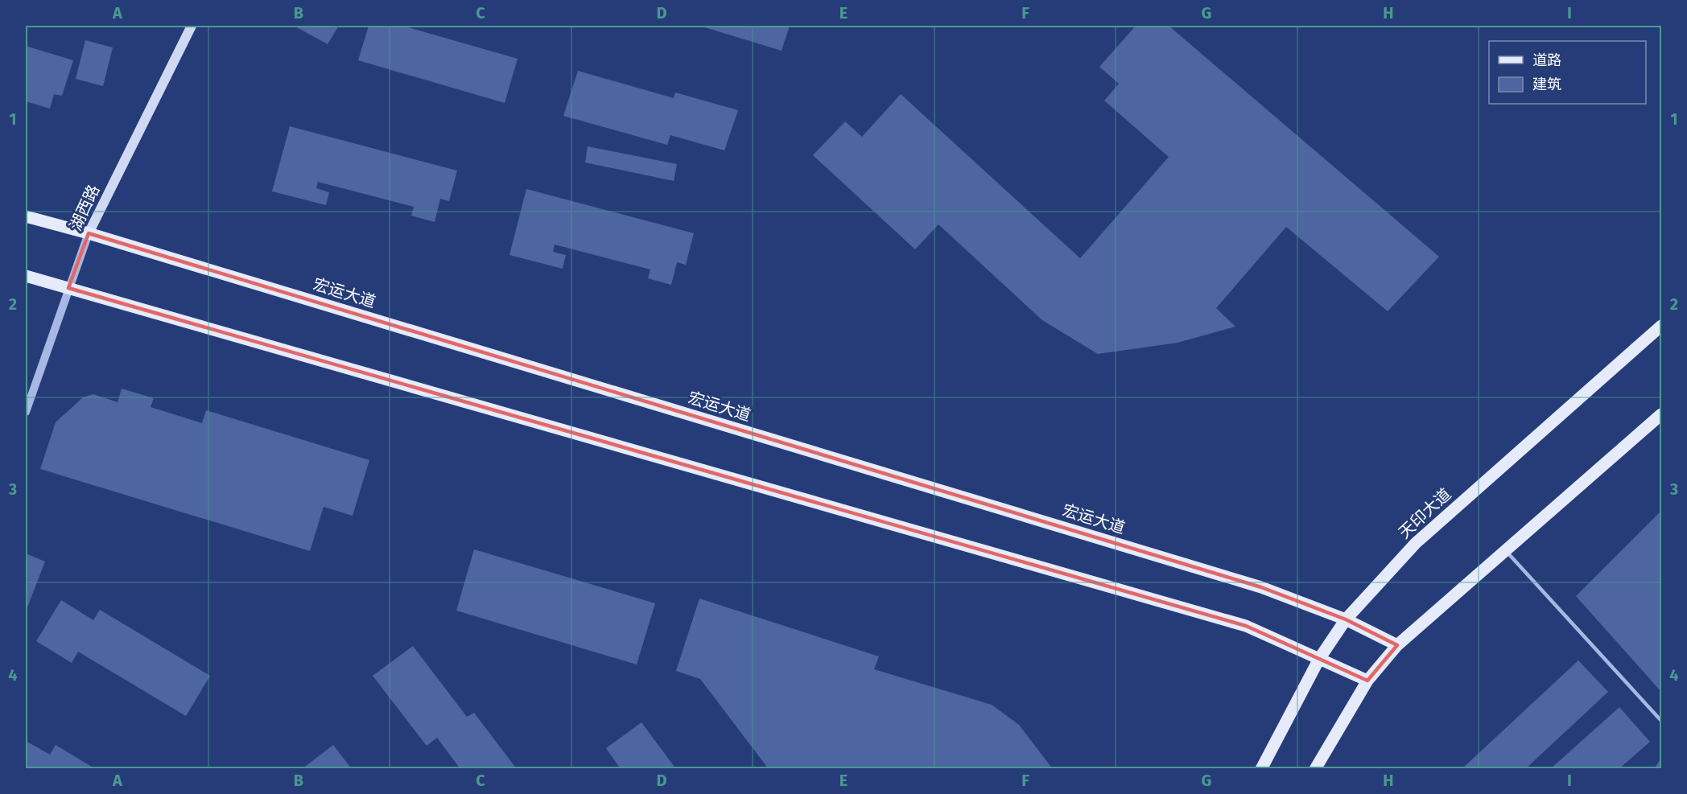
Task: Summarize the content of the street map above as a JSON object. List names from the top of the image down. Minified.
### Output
{"streets":{"main road":["湖西路","宏运大道","天印大道"]},"crossings":[["湖西路","宏运大道"],["宏运大道","天印大道"]],"legend":["道路","建筑"],"grid":{"columns":["A","B","C","D","E","F","G","H","I"],"rows":["1","2","3","4"]}}
